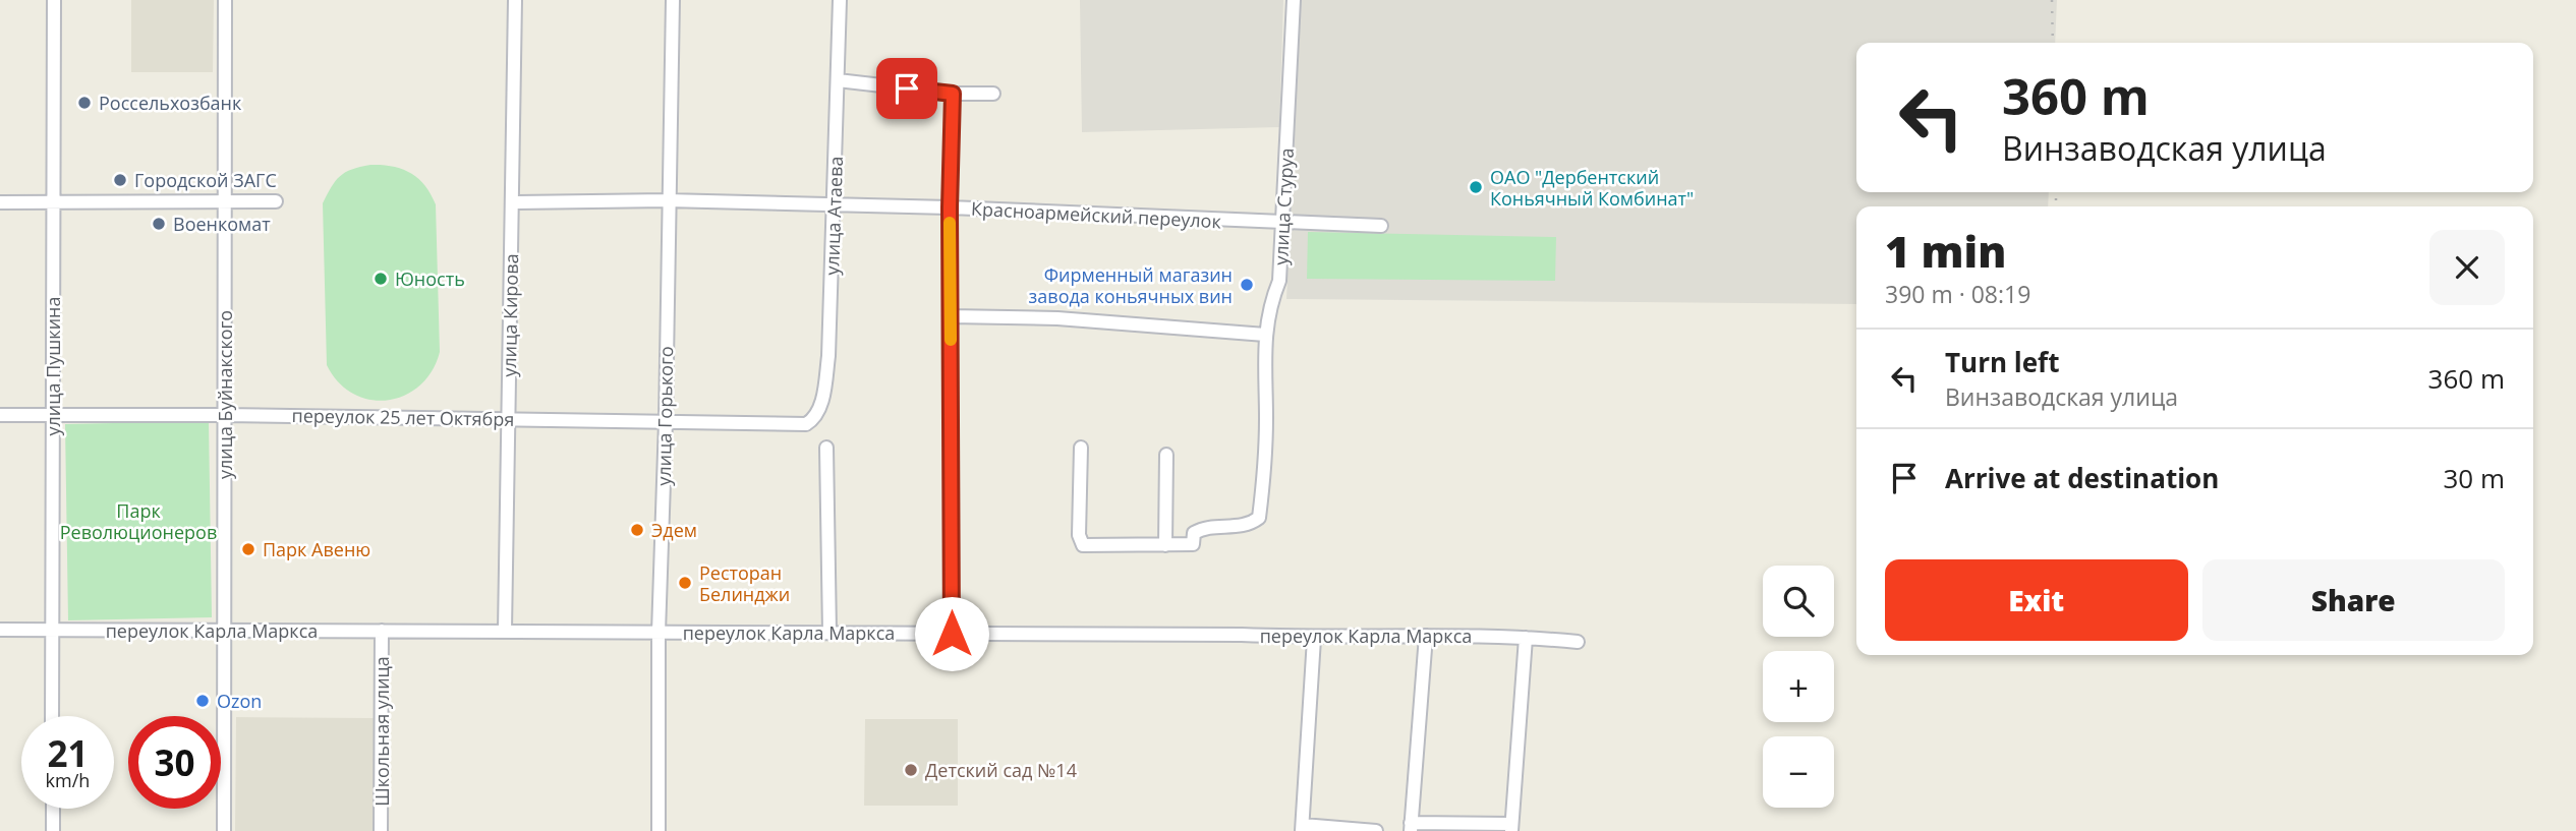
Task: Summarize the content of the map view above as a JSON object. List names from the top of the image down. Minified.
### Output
{"streets":{"street":["улица Стуруа","Красноармейский переулок","улица Атаева","улица Кирова","улица Пушкина","улица Буйнакского","улица Горького","переулок 25 лет Октября","переулок Карла Маркса","Школьная улица"]},"crossings":[["улица Стуруа","Красноармейский переулок"],["Красноармейский переулок","улица Атаева"],["Красноармейский переулок","улица Кирова"],["Красноармейский переулок","улица Горького"],["улица Атаева","переулок 25 лет Октября"],["улица Кирова","переулок 25 лет Октября"],["улица Кирова","переулок Карла Маркса"],["улица Пушкина","переулок 25 лет Октября"],["улица Пушкина","переулок Карла Маркса"],["улица Буйнакского","переулок 25 лет Октября"],["улица Буйнакского","переулок Карла Маркса"],["улица Горького","переулок 25 лет Октября"],["улица Горького","переулок Карла Маркса"],["переулок Карла Маркса","Школьная улица"]],"parks":["Парк Революционеров"],"places":["Россельхозбанк","Городской ЗАГС","ОАО \"Дербентский Коньячный Комбинат\"","Военкомат","Юность","Фирменный магазин завода коньячных вин","Эдем","Парк Авеню","Ресторан Белинджи","Ozon","Детский сад №14"],"page":{"turn":["360 m","Винзаводская улица"],"heading":["1 min","390 m · 08:19"],"list":[{"name":"Turn left","note":"Винзаводская улица","value":"360 m"},{"name":"Arrive at destination","value":"30 m"}],"buttons":["Exit","Share"],"map_buttons":["+","−"],"speed":"21 km/h","limit":"30"}}
